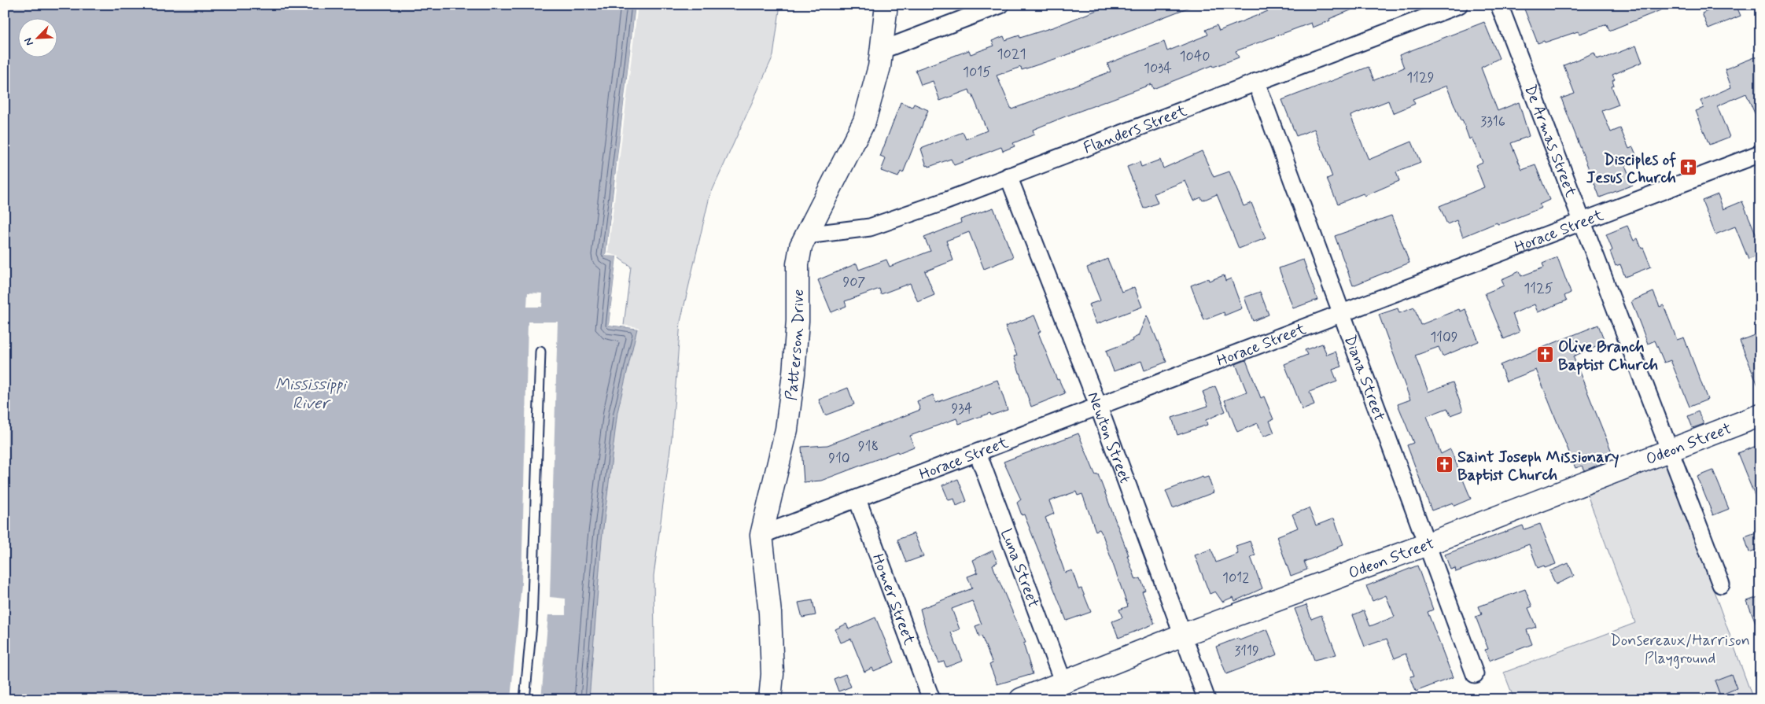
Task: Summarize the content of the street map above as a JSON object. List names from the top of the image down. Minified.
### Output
{"streets":{"street":["Flanders Street","De Armas Street","Horace Street","Patterson Drive","Diana Street","Newton Street","Odeon Street","Luna Street","Homer Street"]},"crossings":[["Flanders Street","Patterson Drive"],["Flanders Street","Diana Street"],["Flanders Street","Newton Street"],["De Armas Street","Horace Street"],["De Armas Street","Odeon Street"],["Horace Street","Patterson Drive"],["Horace Street","Diana Street"],["Horace Street","Newton Street"],["Horace Street","Luna Street"],["Horace Street","Homer Street"],["Diana Street","Odeon Street"],["Newton Street","Odeon Street"],["Odeon Street","Luna Street"]],"water":["Mississippi River"],"parks":["Donsereaux/Harrison Playground"],"places":{"church":["Disciples of Jesus Church","Olive Branch Baptist Church","Saint Joseph Missionary Baptist Church"]},"house_numbers":["1021","1040","1034","1015","1129","3316","907","1125","1109","934","918","910","1012","3119"],"north":"bottom left"}
